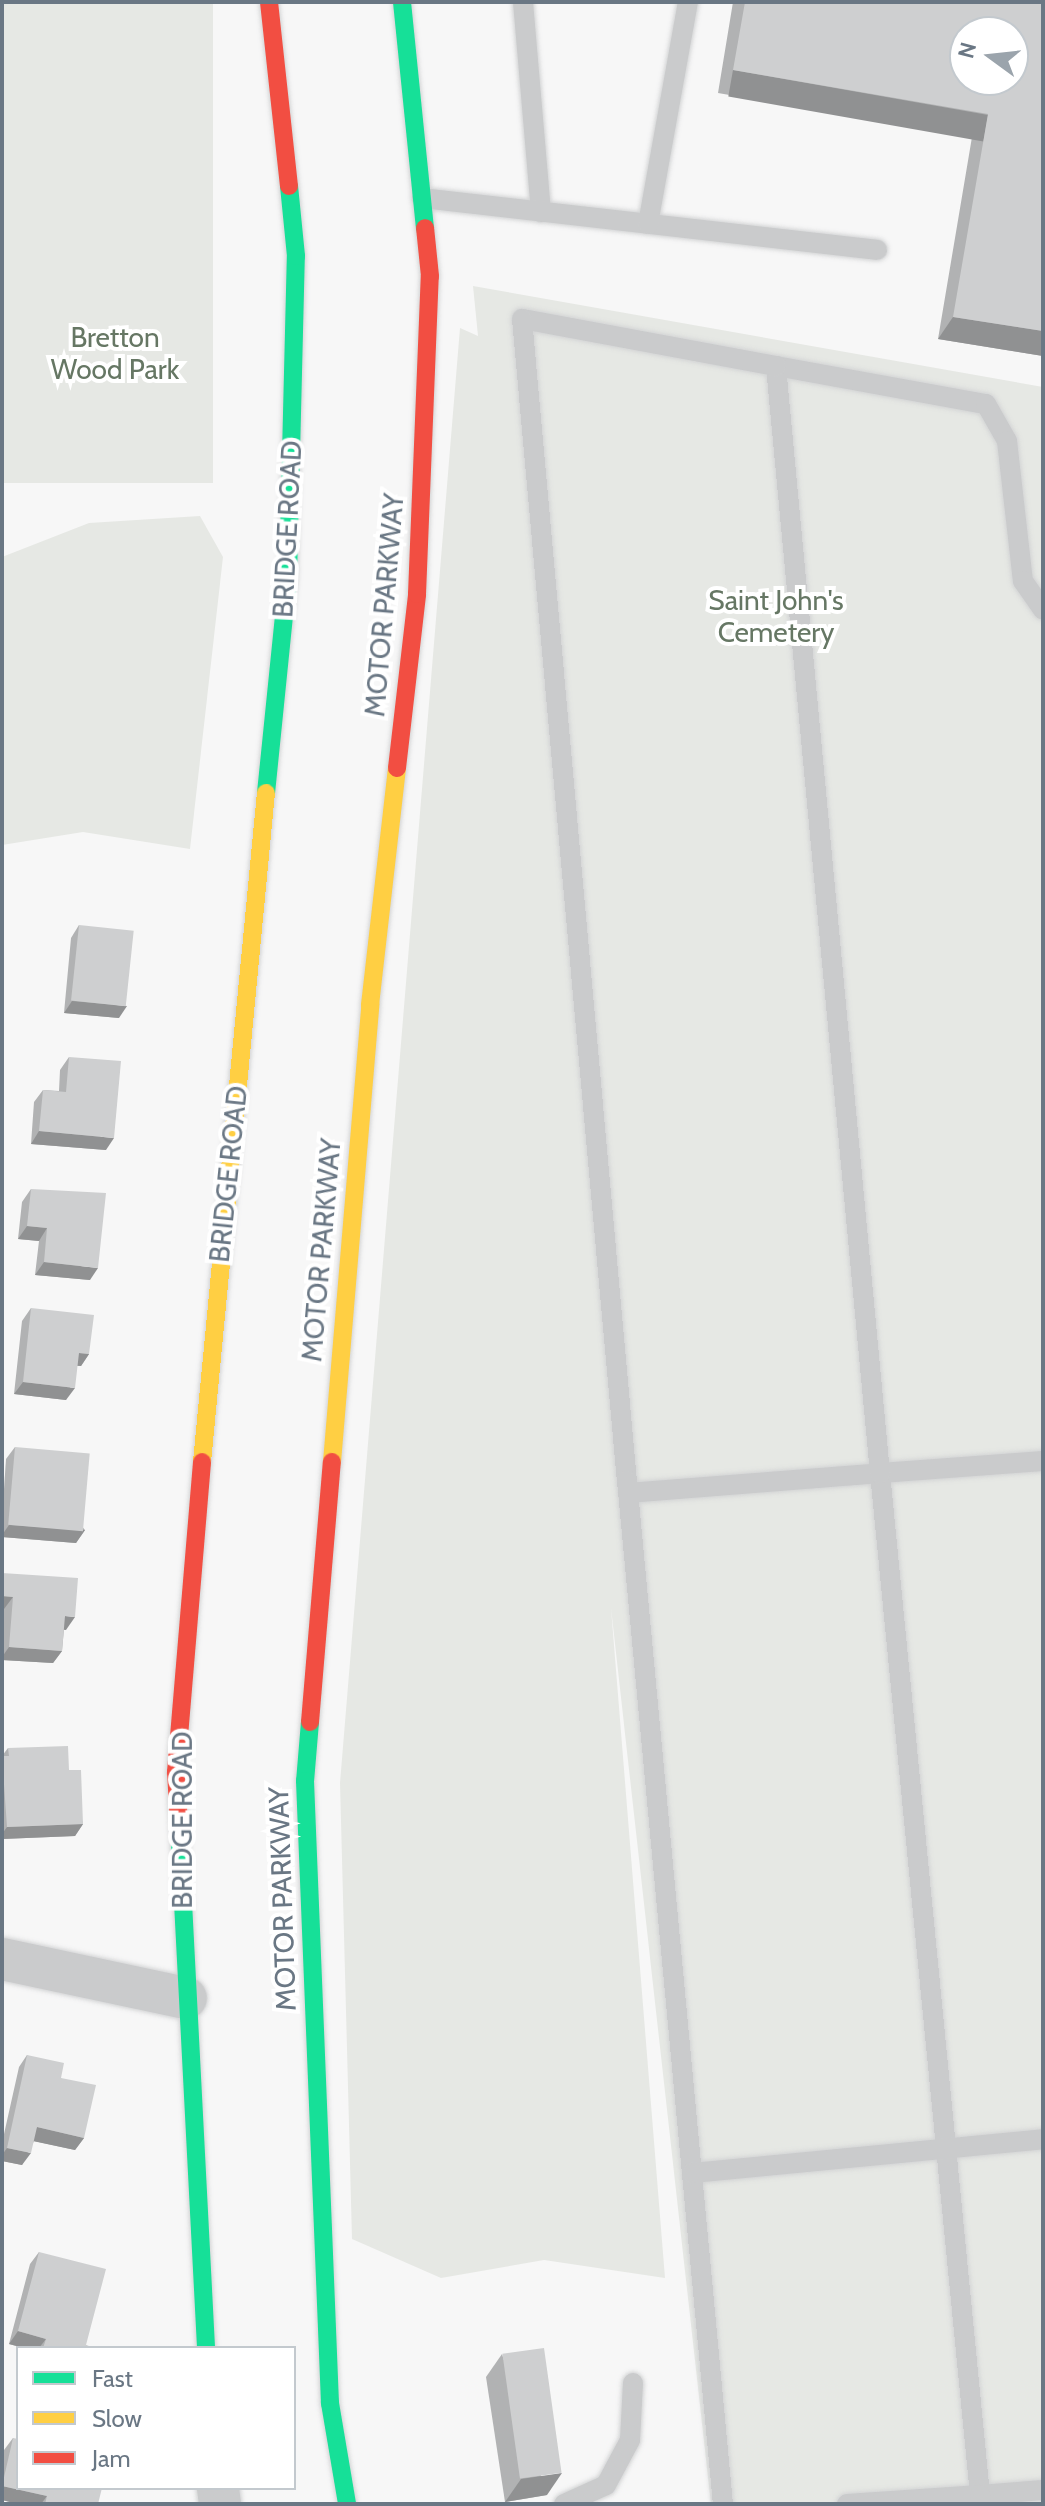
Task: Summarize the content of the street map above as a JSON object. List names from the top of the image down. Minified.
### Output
{"streets":{"main road":["BRIDGE ROAD","MOTOR PARKWAY"]},"parks":["Bretton Wood Park","Saint John's Cemetery"],"legend":["Fast","Slow","Jam"],"north":"left"}
